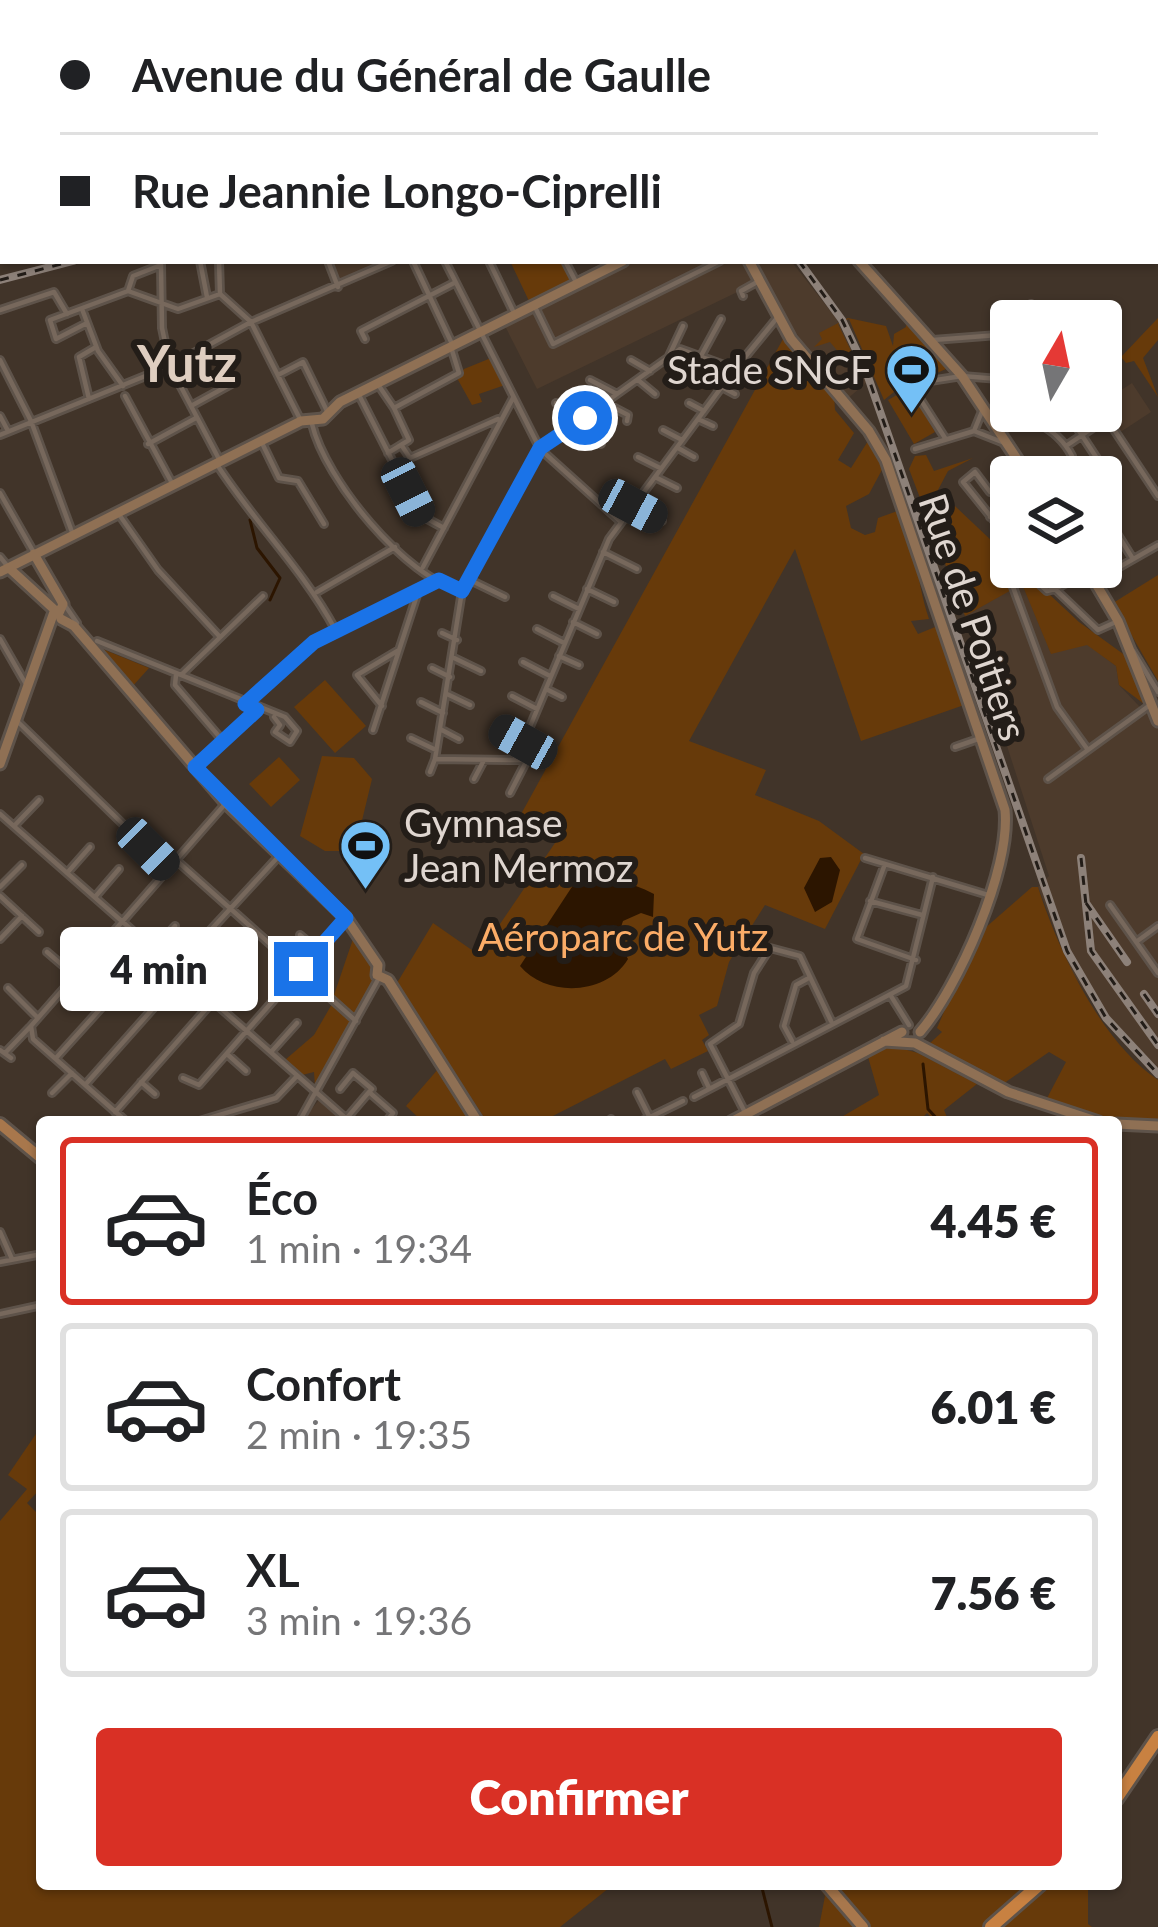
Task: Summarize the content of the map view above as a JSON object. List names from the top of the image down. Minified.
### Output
{"streets":{"street":["Rue de Poitiers"]},"districts":["Yutz"],"parks":["Aéroparc de Yutz"],"places":{"sports":["Stade SNCF","Gymnase Jean Mermoz"]},"north":"top","page":{"banner":["Avenue du Général de Gaulle","Rue Jeannie Longo-Ciprelli"],"bubble":"4 min","list":[{"name":"Éco","note":"1 min · 19:34","value":"4.45 €"},{"name":"Confort","note":"2 min · 19:35","value":"6.01 €"},{"name":"XL","note":"3 min · 19:36","value":"7.56 €"}],"buttons":"Confirmer"}}
